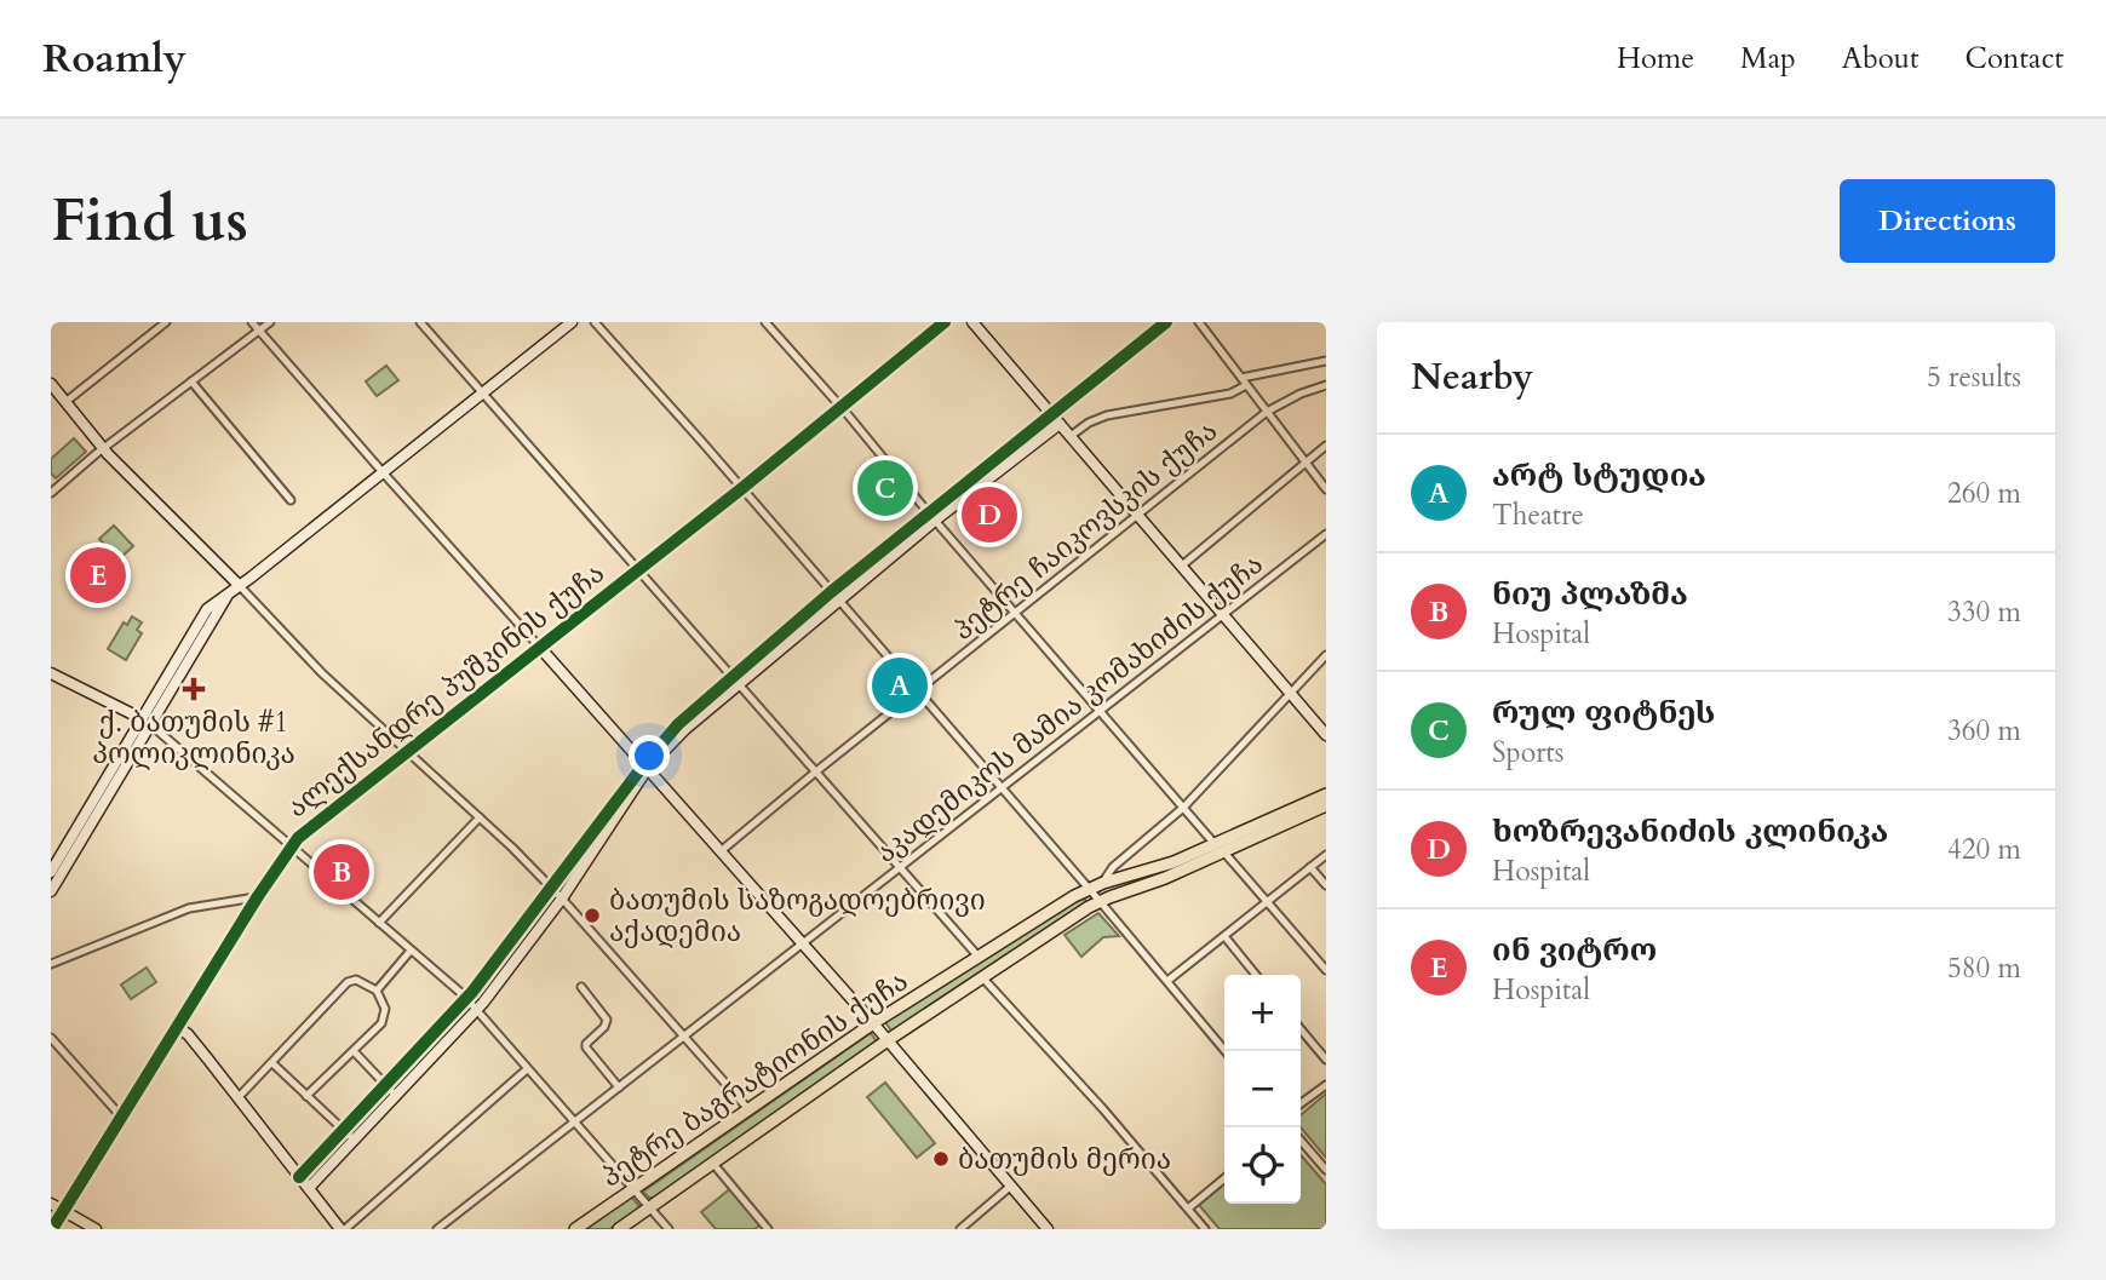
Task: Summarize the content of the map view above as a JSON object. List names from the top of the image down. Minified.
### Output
{"streets":{"main road":["პეტრე ბაგრატიონის ქუჩა"],"street":["პეტრე ჩაიკოვსკის ქუჩა","ალექსანდრე პუშკინის ქუჩა","აკადემიკოს მამია კომახიძის ქუჩა"]},"places":{"health":["ქ. ბათუმის #1 პოლიკლინიკა"],"other":["ბათუმის საზოგადოებრივი აქადემია","ბათუმის მერია"]},"page":{"header":"Roamly","nav":["Home","Map","About","Contact"],"buttons":"Directions","title":"Find us","heading":["Nearby","5 results"],"list":[{"mark":"A","name":"არტ სტუდია","note":"Theatre","value":"260 m"},{"mark":"B","name":"ნიუ პლაზმა","note":"Hospital","value":"330 m"},{"mark":"C","name":"რულ ფიტნეს","note":"Sports","value":"360 m"},{"mark":"D","name":"ხოზრევანიძის კლინიკა","note":"Hospital","value":"420 m"},{"mark":"E","name":"ინ ვიტრო","note":"Hospital","value":"580 m"}],"pins":["C","D","E","A","B"],"map_buttons":["+","−"]}}
